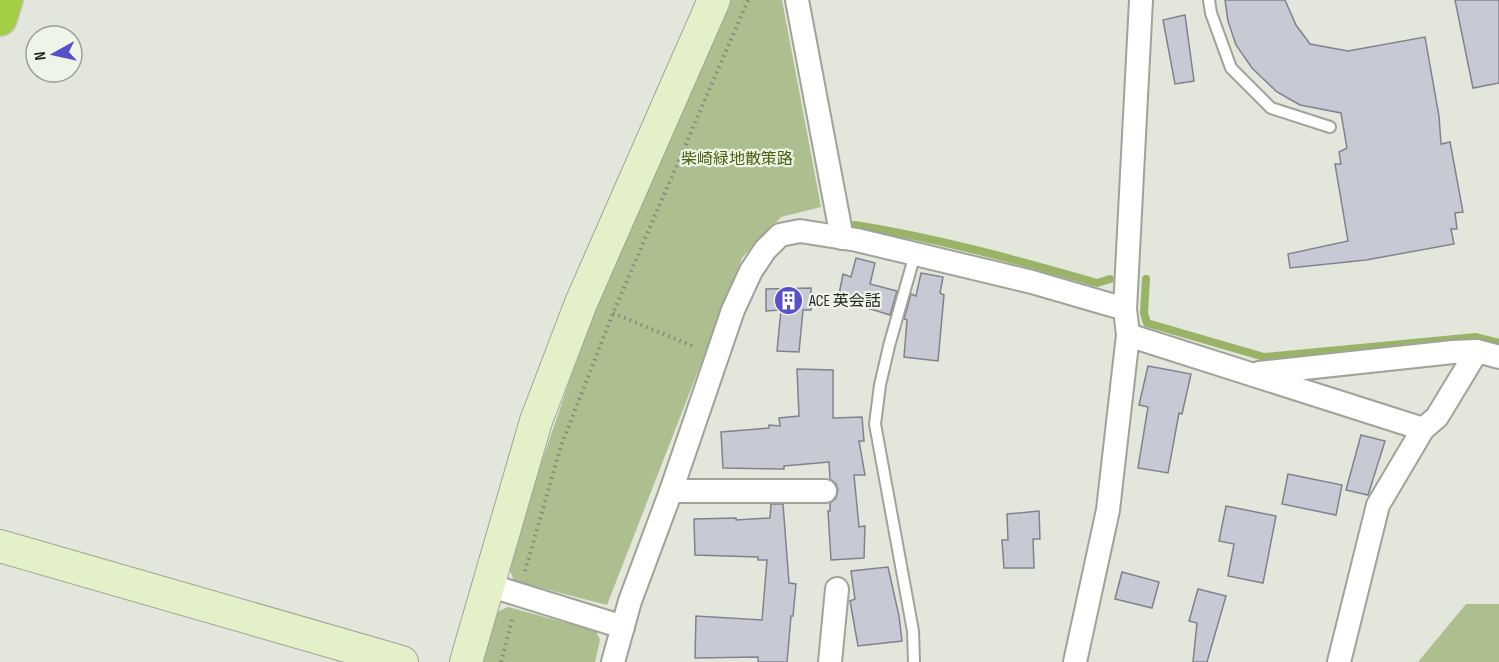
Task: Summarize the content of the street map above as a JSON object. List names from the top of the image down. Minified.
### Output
{"parks":["柴崎緑地散策路"],"places":{"building":["ACE 英会話"]},"north":"left"}
